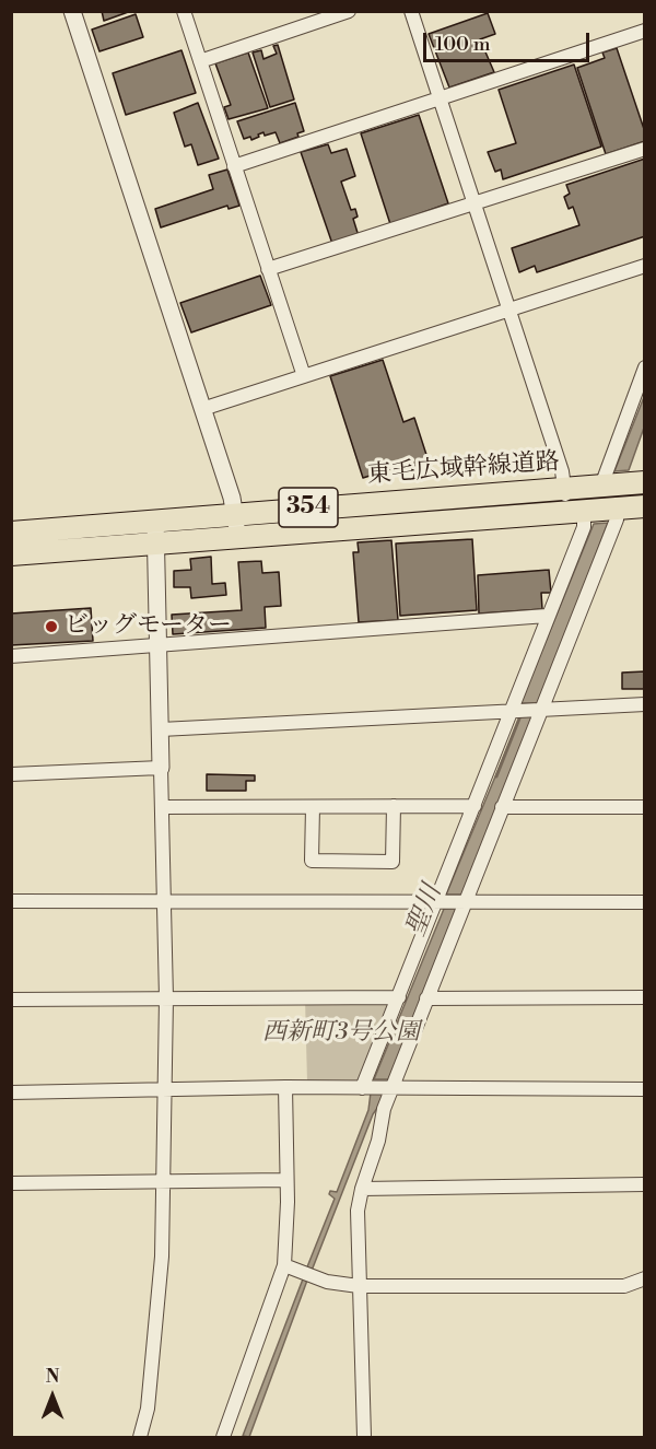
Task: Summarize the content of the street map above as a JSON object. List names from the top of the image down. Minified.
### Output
{"streets":{"highway":["東毛広域幹線道路","354"]},"water":["聖川"],"parks":["西新町3号公園"],"places":["ビッグモーター"],"scale_bar":"100 m","north":"top"}
